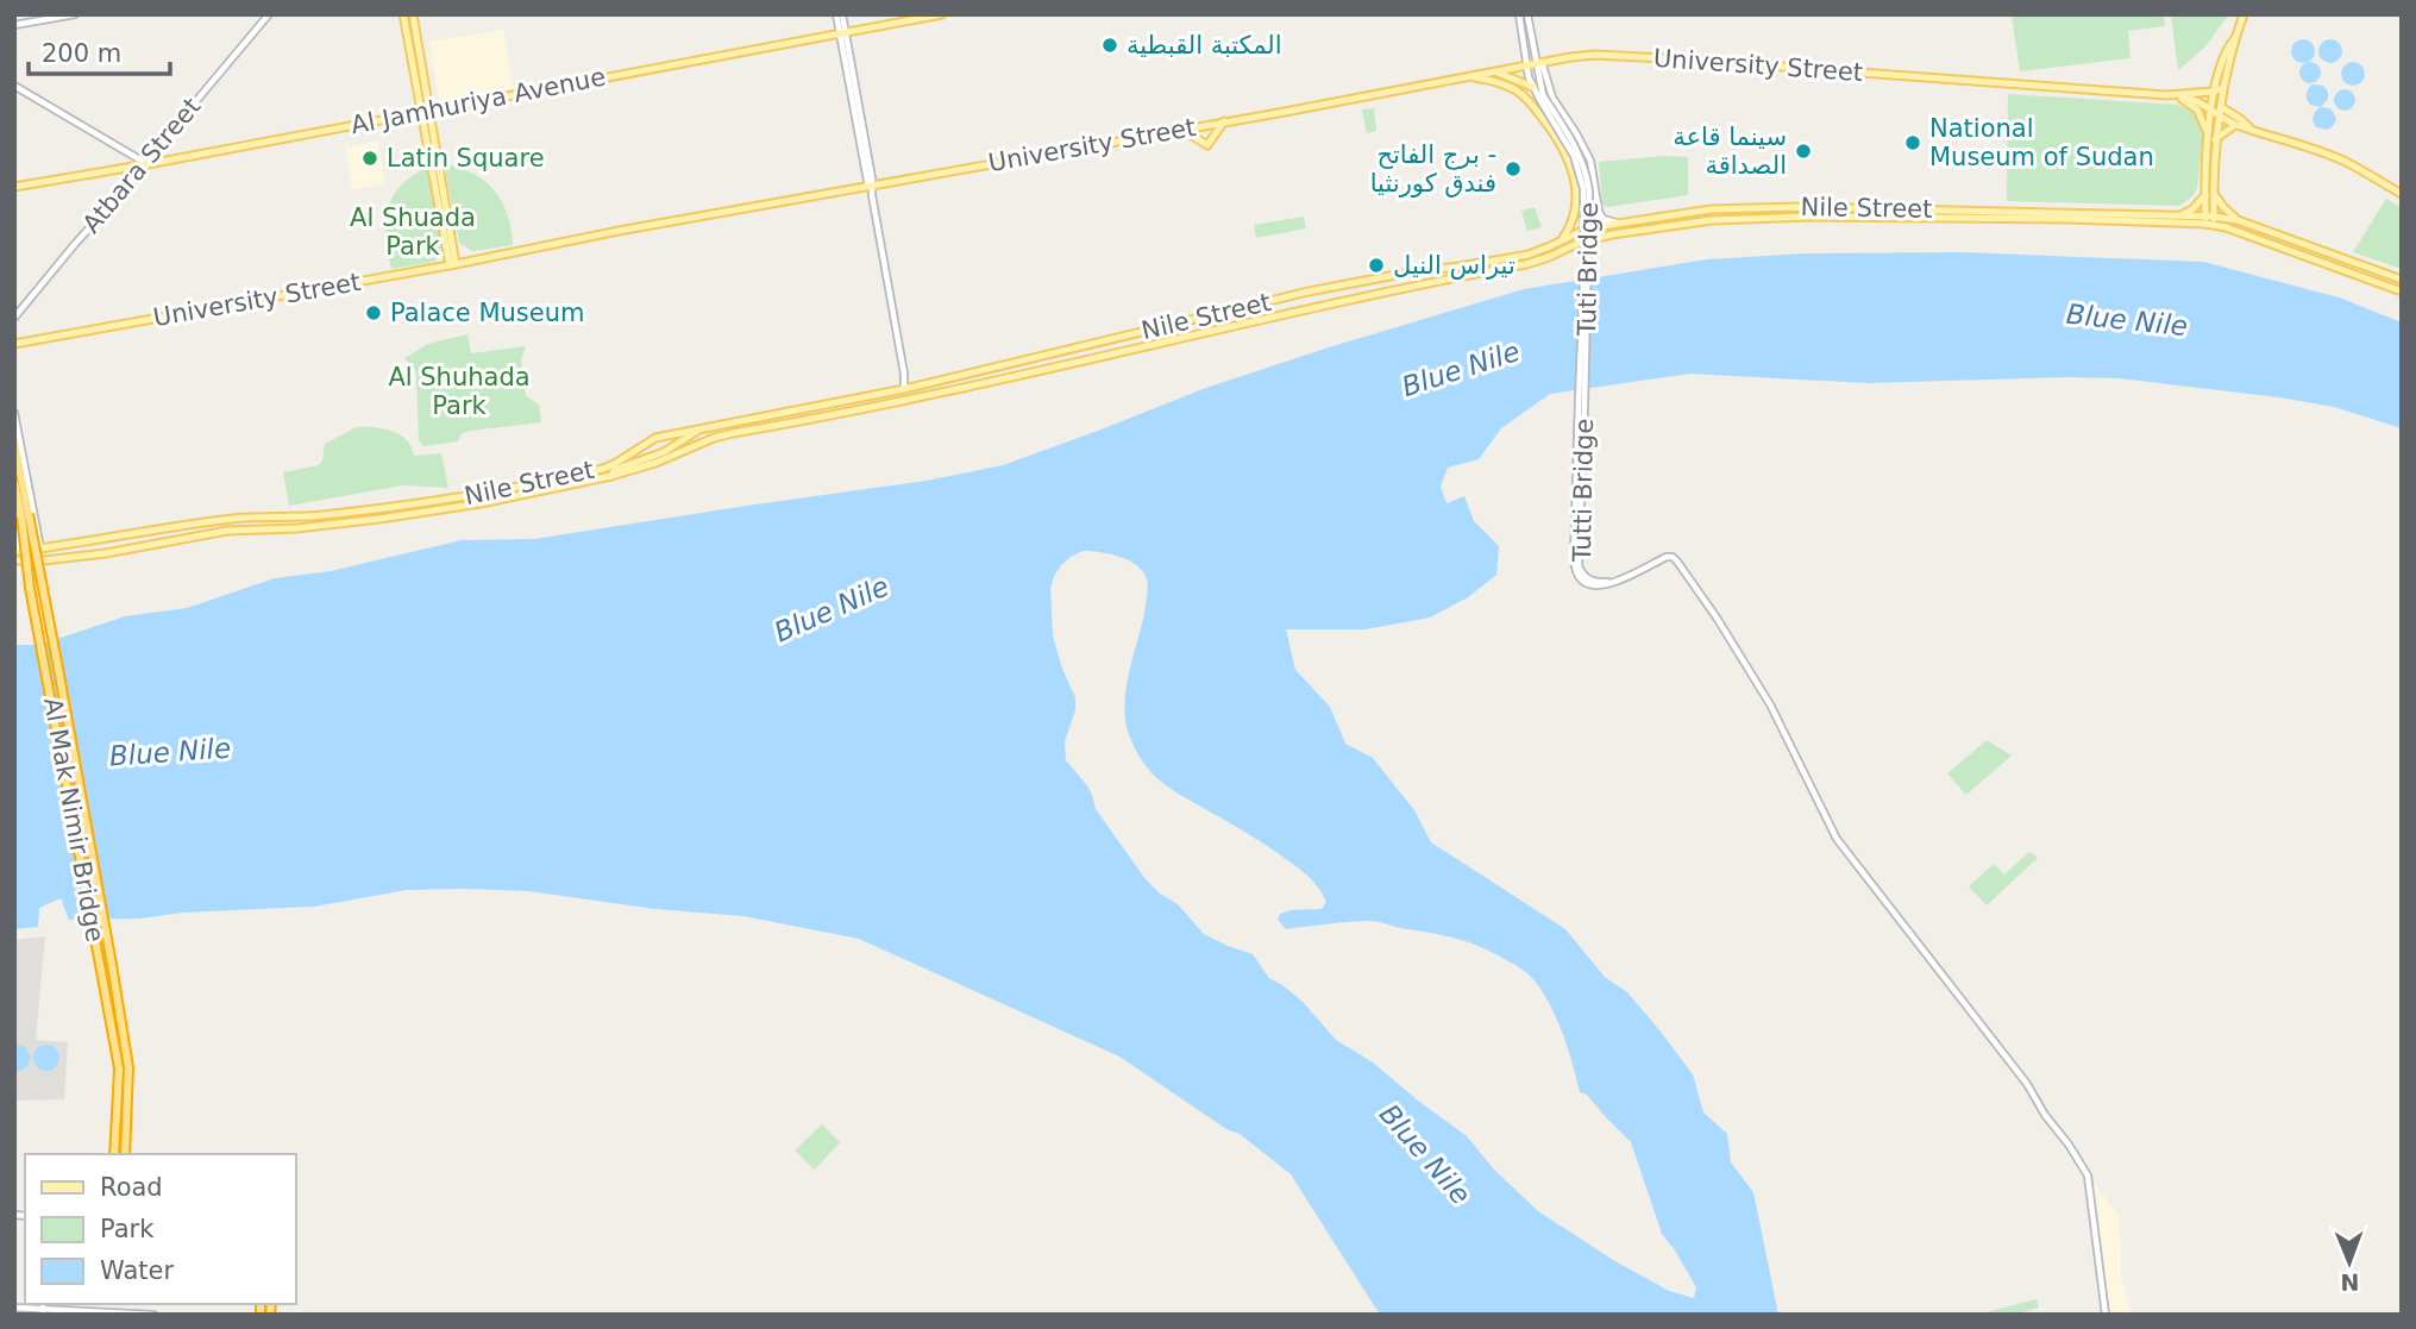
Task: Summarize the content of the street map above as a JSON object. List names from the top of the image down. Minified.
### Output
{"streets":{"highway":["Al Mak Nimir Bridge"],"main road":["University Street","Al Jamhuriya Avenue","Nile Street"],"street":["Atbara Street","Tuti Bridge","Tutti Bridge"]},"crossings":[["Al Jamhuriya Avenue","Atbara Street"],["Tuti Bridge","Tutti Bridge"]],"water":["Blue Nile"],"parks":["Al Shuada Park","Al Shuhada Park"],"places":["المكتبة القبطية","National Museum of Sudan","سينما قاعة الصداقة","Latin Square","برج الفاتح - فندق كورنثيا","تيراس النيل","Palace Museum"],"legend":["Road","Park","Water"],"scale_bar":"200 m","north":"bottom"}
